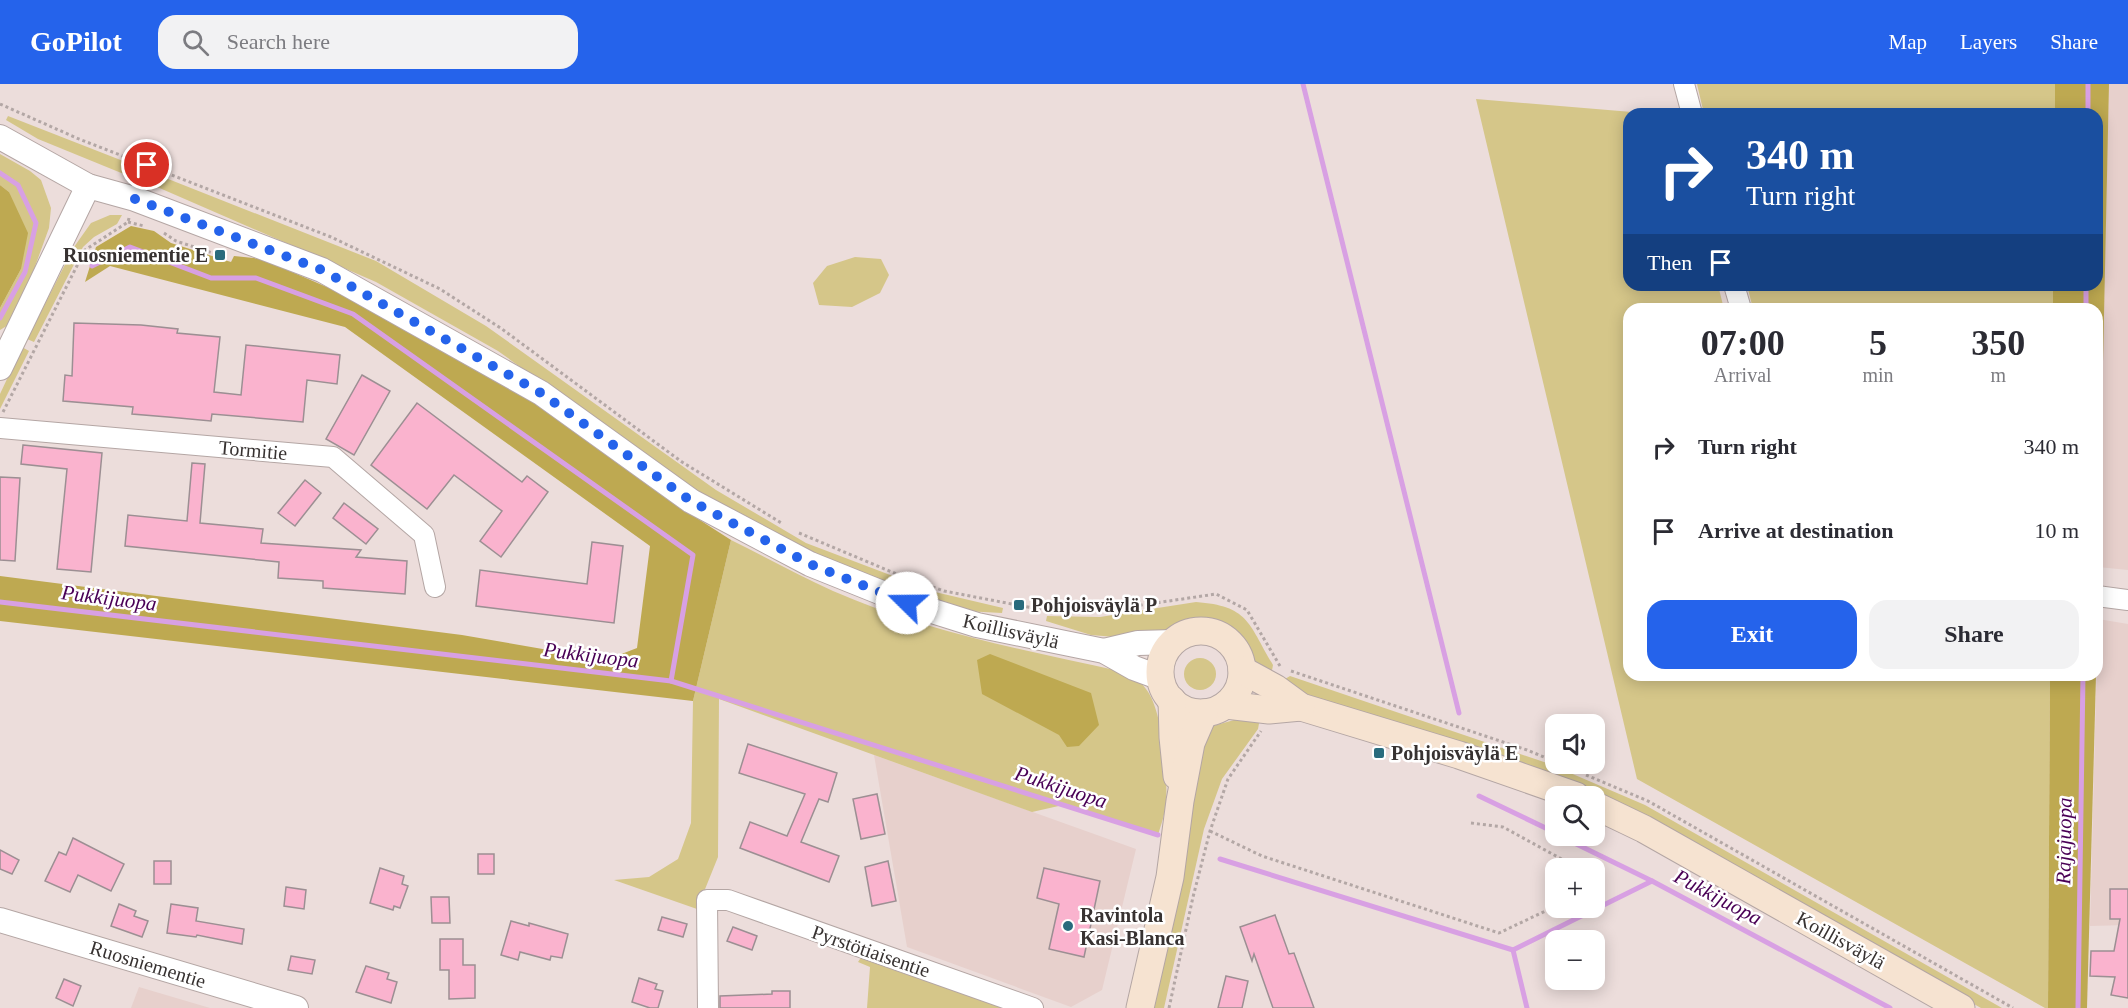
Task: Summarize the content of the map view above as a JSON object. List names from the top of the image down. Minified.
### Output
{"streets":{"main road":["Koillisväylä"],"street":["Tormitie","Pyrstötiaisentie","Ruosniementie"]},"water":["Pukkijuopa","Rajajuopa"],"places":{"transit":["Ruosniementie E","Pohjoisväylä P","Pohjoisväylä E"],"other":["Ravintola Kasi-Blanca"]},"page":{"header":"GoPilot","search":"Search here","nav":["Map","Layers","Share"],"turn":["340 m","Turn right"],"then":"Then","eta":["07:00","Arrival","5","min","350","m"],"list":[{"name":"Turn right","value":"340 m"},{"name":"Arrive at destination","value":"10 m"}],"buttons":["Exit","Share"],"map_buttons":["+","−"]}}
